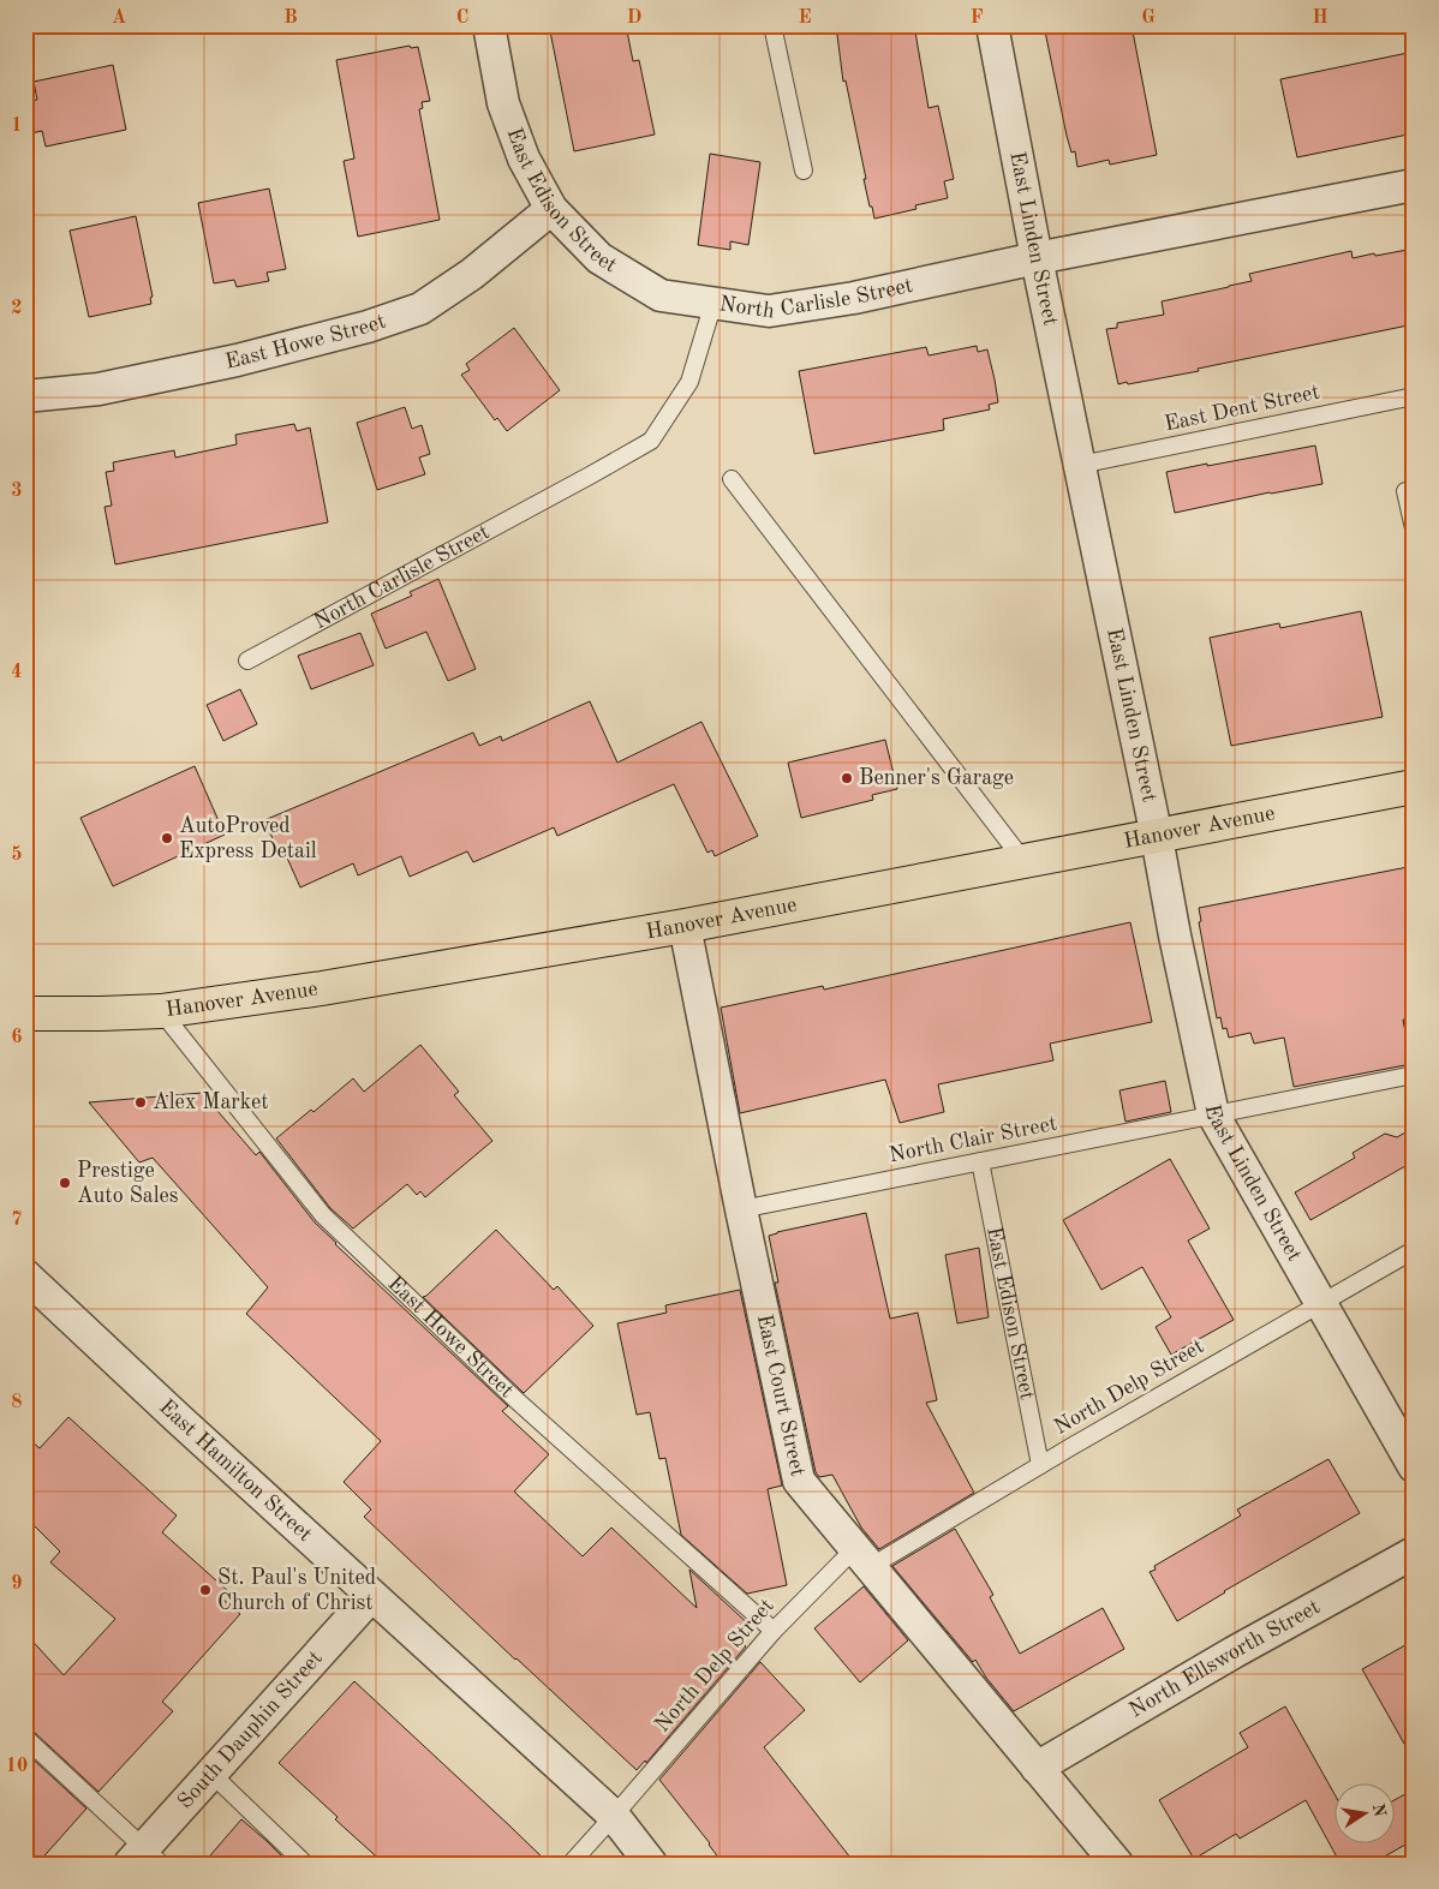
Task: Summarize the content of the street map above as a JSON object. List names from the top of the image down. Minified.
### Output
{"streets":{"main road":["Hanover Avenue"],"street":["East Edison Street","East Linden Street","North Carlisle Street","East Howe Street","East Court Street","East Hamilton Street","North Ellsworth Street","South Dauphin Street"],"lane":["East Dent Street","North Clair Street","North Delp Street"]},"crossings":[["East Edison Street","North Carlisle Street"],["East Edison Street","East Howe Street"],["East Edison Street","North Clair Street"],["East Edison Street","North Delp Street"],["East Linden Street","North Carlisle Street"],["East Linden Street","East Dent Street"],["East Linden Street","Hanover Avenue"],["East Linden Street","North Clair Street"],["East Linden Street","North Delp Street"],["East Howe Street","Hanover Avenue"],["East Howe Street","North Delp Street"],["Hanover Avenue","East Court Street"],["North Clair Street","East Court Street"],["North Delp Street","East Court Street"],["North Delp Street","East Hamilton Street"],["East Court Street","North Ellsworth Street"],["East Hamilton Street","South Dauphin Street"]],"places":["Benner's Garage","AutoProved Express Detail","Alex Market","Prestige Auto Sales","St. Paul's United Church of Christ"],"north":"right","grid":{"columns":["A","B","C","D","E","F","G","H"],"rows":["1","2","3","4","5","6","7","8","9","10"]}}
